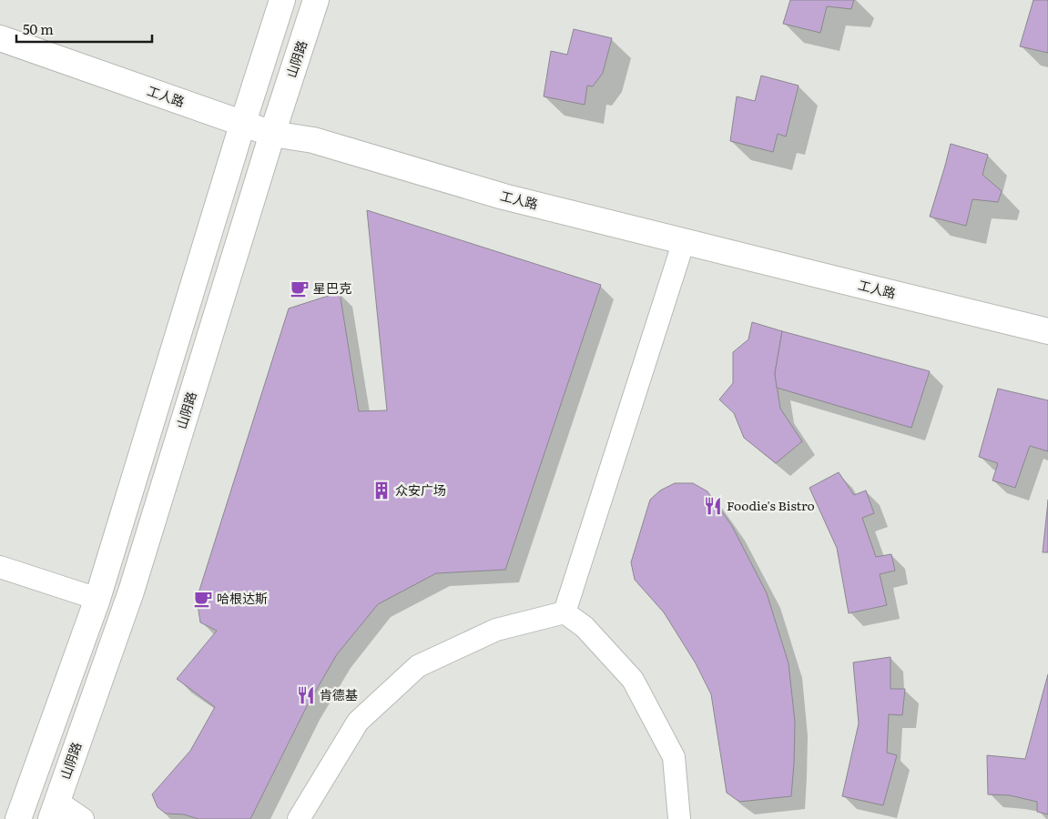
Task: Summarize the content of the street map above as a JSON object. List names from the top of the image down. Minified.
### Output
{"streets":{"main road":["山阴路","工人路"]},"crossings":[["山阴路","工人路"]],"places":{"cafe":["星巴克","哈根达斯"],"building":["众安广场"],"restaurant":["Foodie's Bistro","肯德基"]},"scale_bar":"50 m"}
